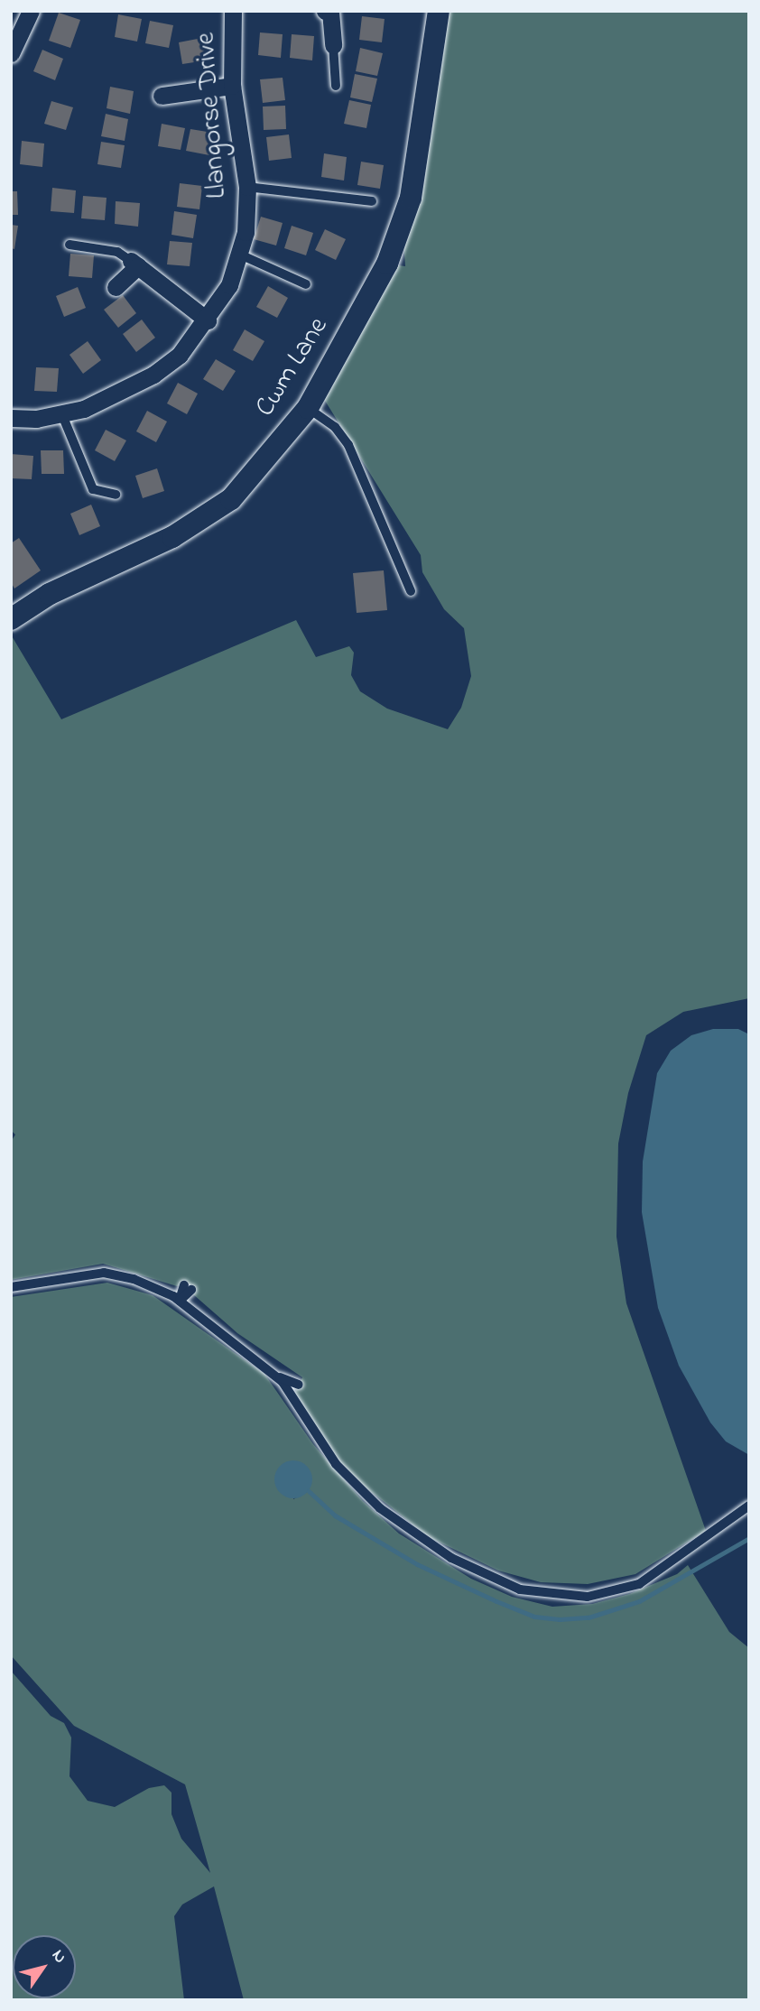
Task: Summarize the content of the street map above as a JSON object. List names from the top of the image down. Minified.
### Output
{"streets":{"street":["Llangorse Drive","Cwm Lane"]},"north":"top right"}
